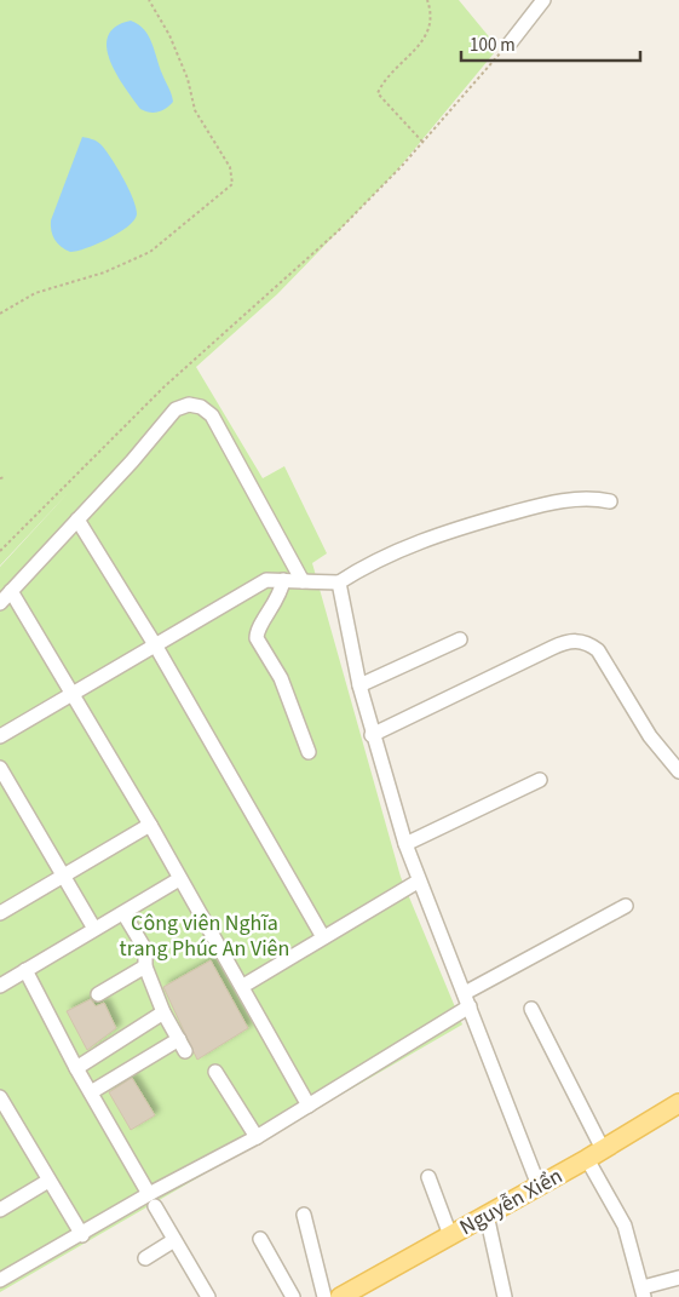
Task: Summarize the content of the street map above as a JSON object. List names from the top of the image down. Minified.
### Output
{"streets":{"main road":["Nguyễn Xiển"]},"parks":["Công viên Nghĩa trang Phúc An Viên"],"scale_bar":"100 m"}
